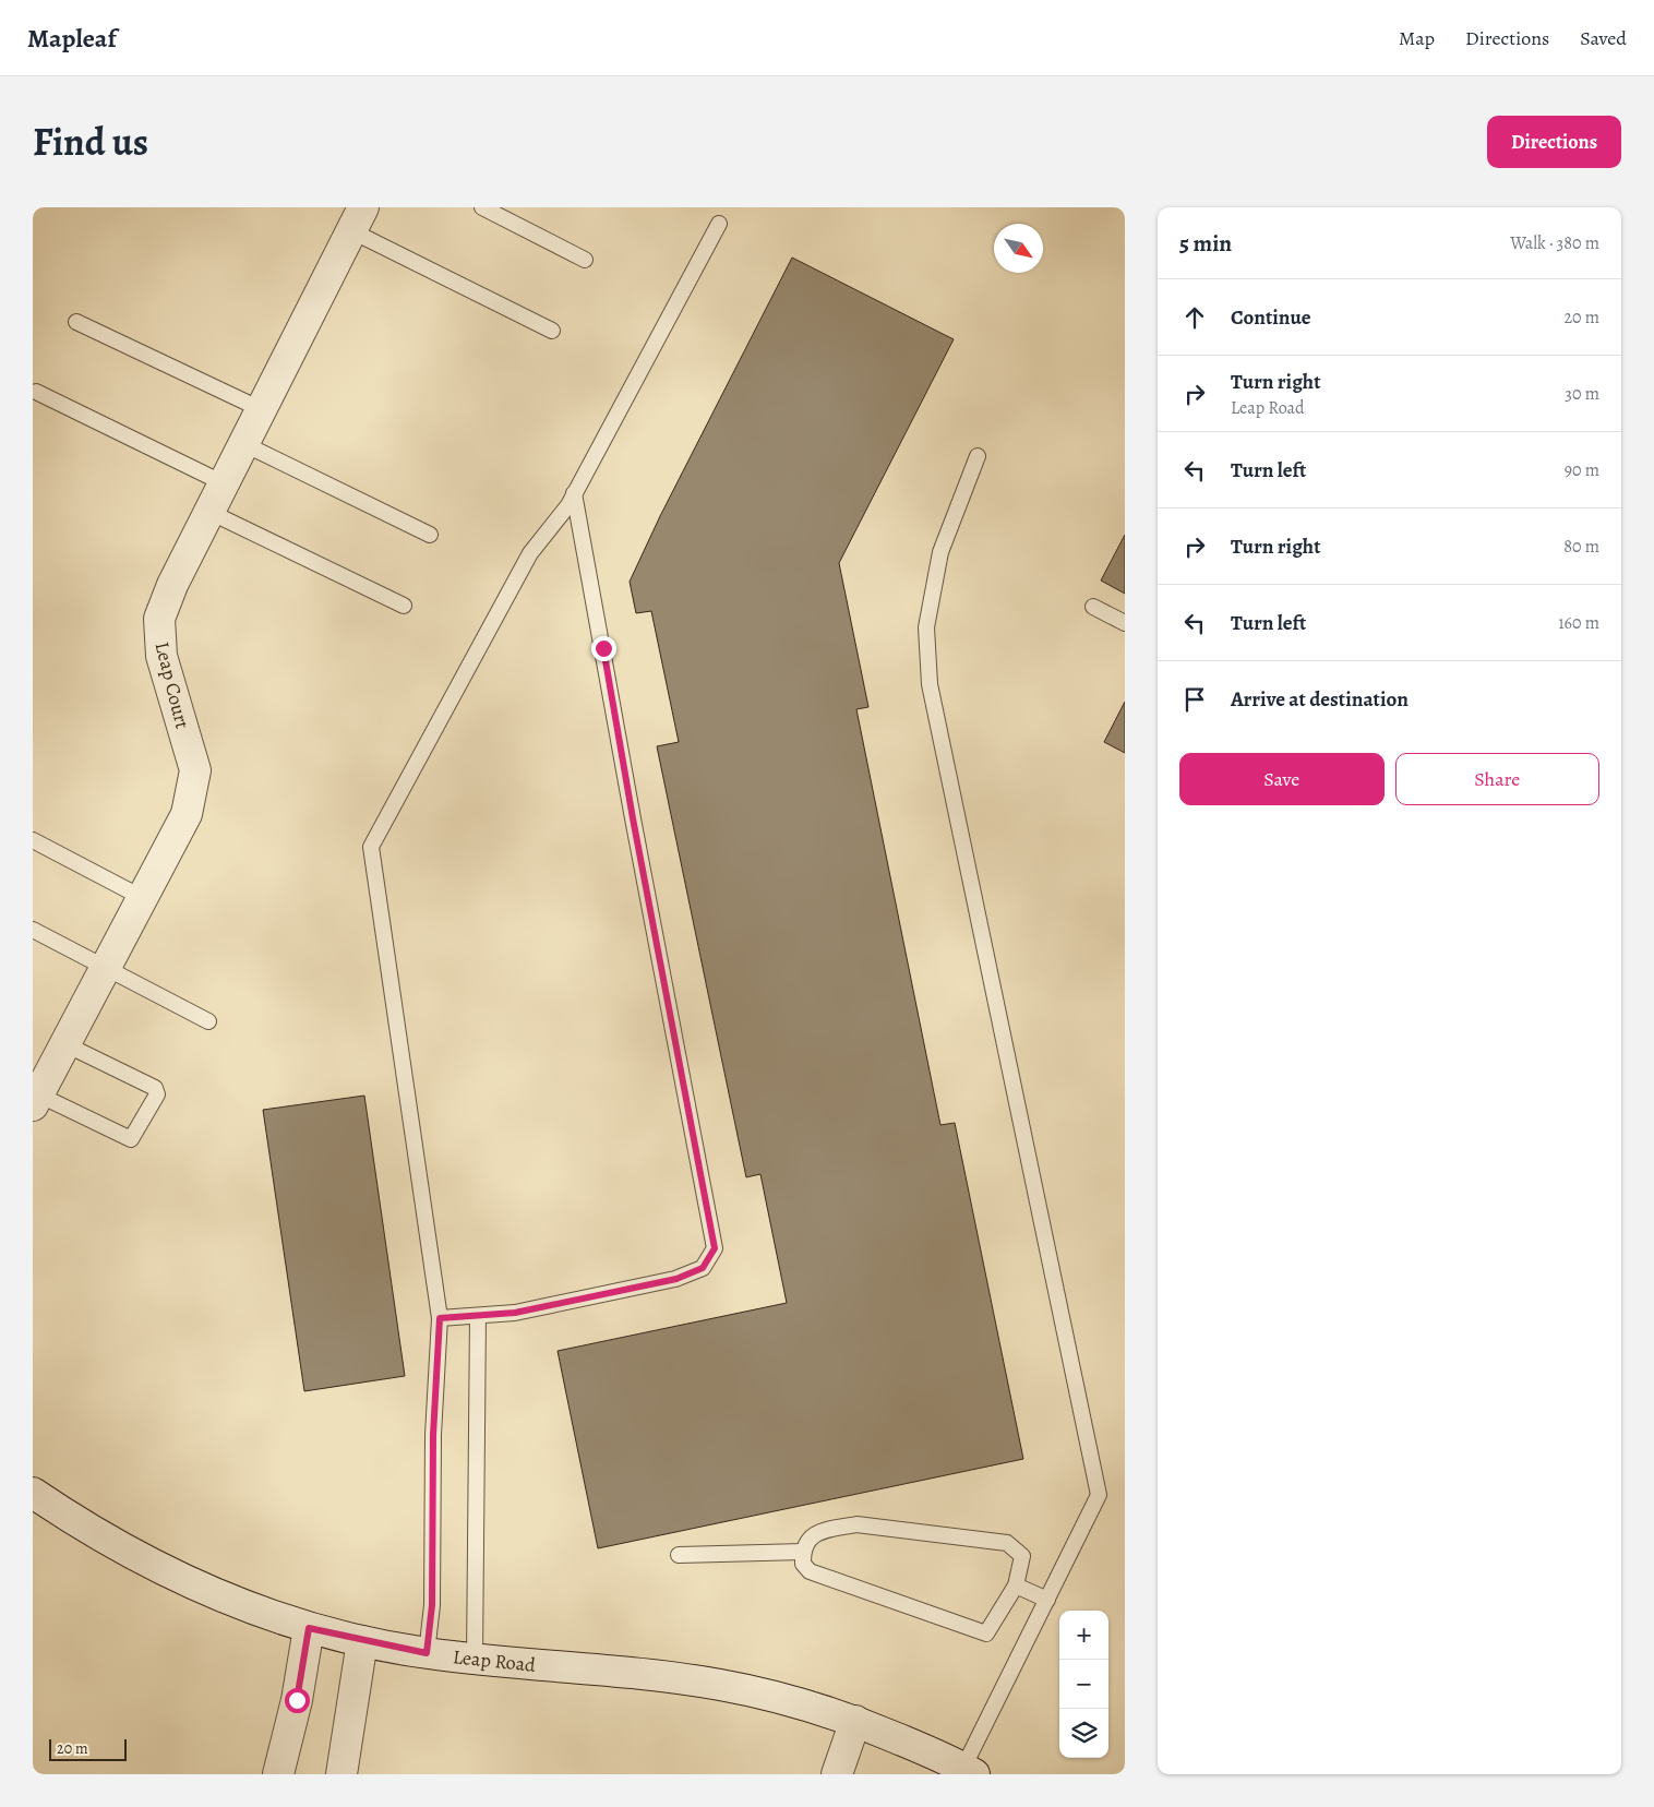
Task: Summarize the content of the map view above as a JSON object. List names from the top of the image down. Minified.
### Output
{"streets":{"street":["Leap Court","Leap Road"]},"scale_bar":"20 m","north":"bottom right","page":{"header":"Mapleaf","nav":["Map","Directions","Saved"],"title":"Find us","buttons":["Directions",["Save","Share"]],"heading":["5 min","Walk · 380 m"],"list":[["Continue","20 m"],["Turn right","Leap Road","30 m"],["Turn left","90 m"],["Turn right","80 m"],["Turn left","160 m"],"Arrive at destination"],"map_buttons":["+","−"],"scale":"20 m"}}
